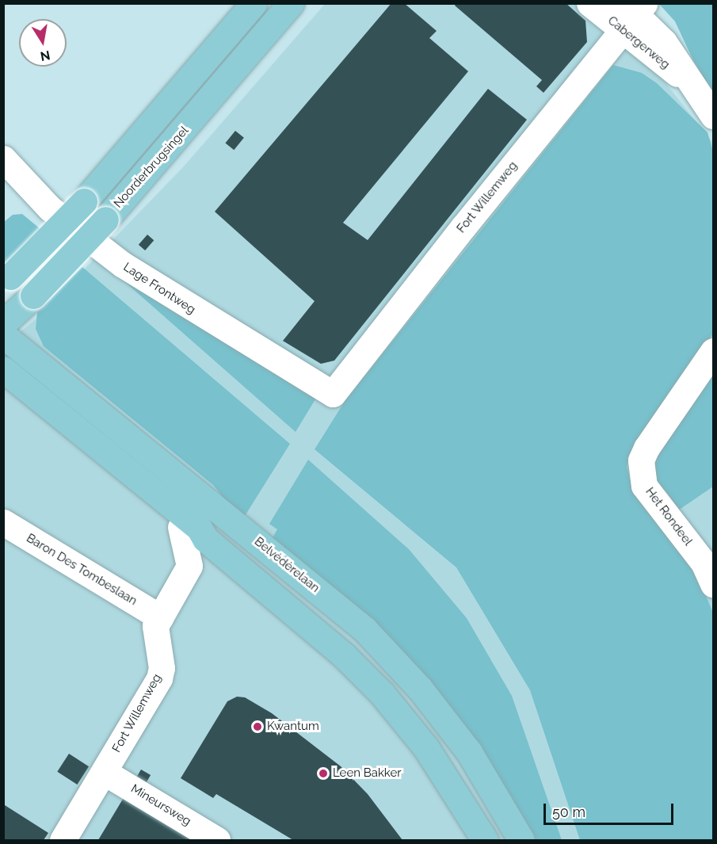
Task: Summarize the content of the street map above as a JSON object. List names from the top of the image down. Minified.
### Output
{"streets":{"main road":["Noorderbrugsingel","Belvédèrelaan"],"street":["Cabergerweg","Fort Willemweg","Lage Frontweg","Het Rondeel","Baron Des Tombeslaan","Mineursweg"]},"crossings":[["Cabergerweg","Fort Willemweg"],["Fort Willemweg","Lage Frontweg"],["Fort Willemweg","Baron Des Tombeslaan"],["Fort Willemweg","Mineursweg"]],"places":["Kwantum","Leen Bakker"],"scale_bar":"50 m","north":"bottom"}
